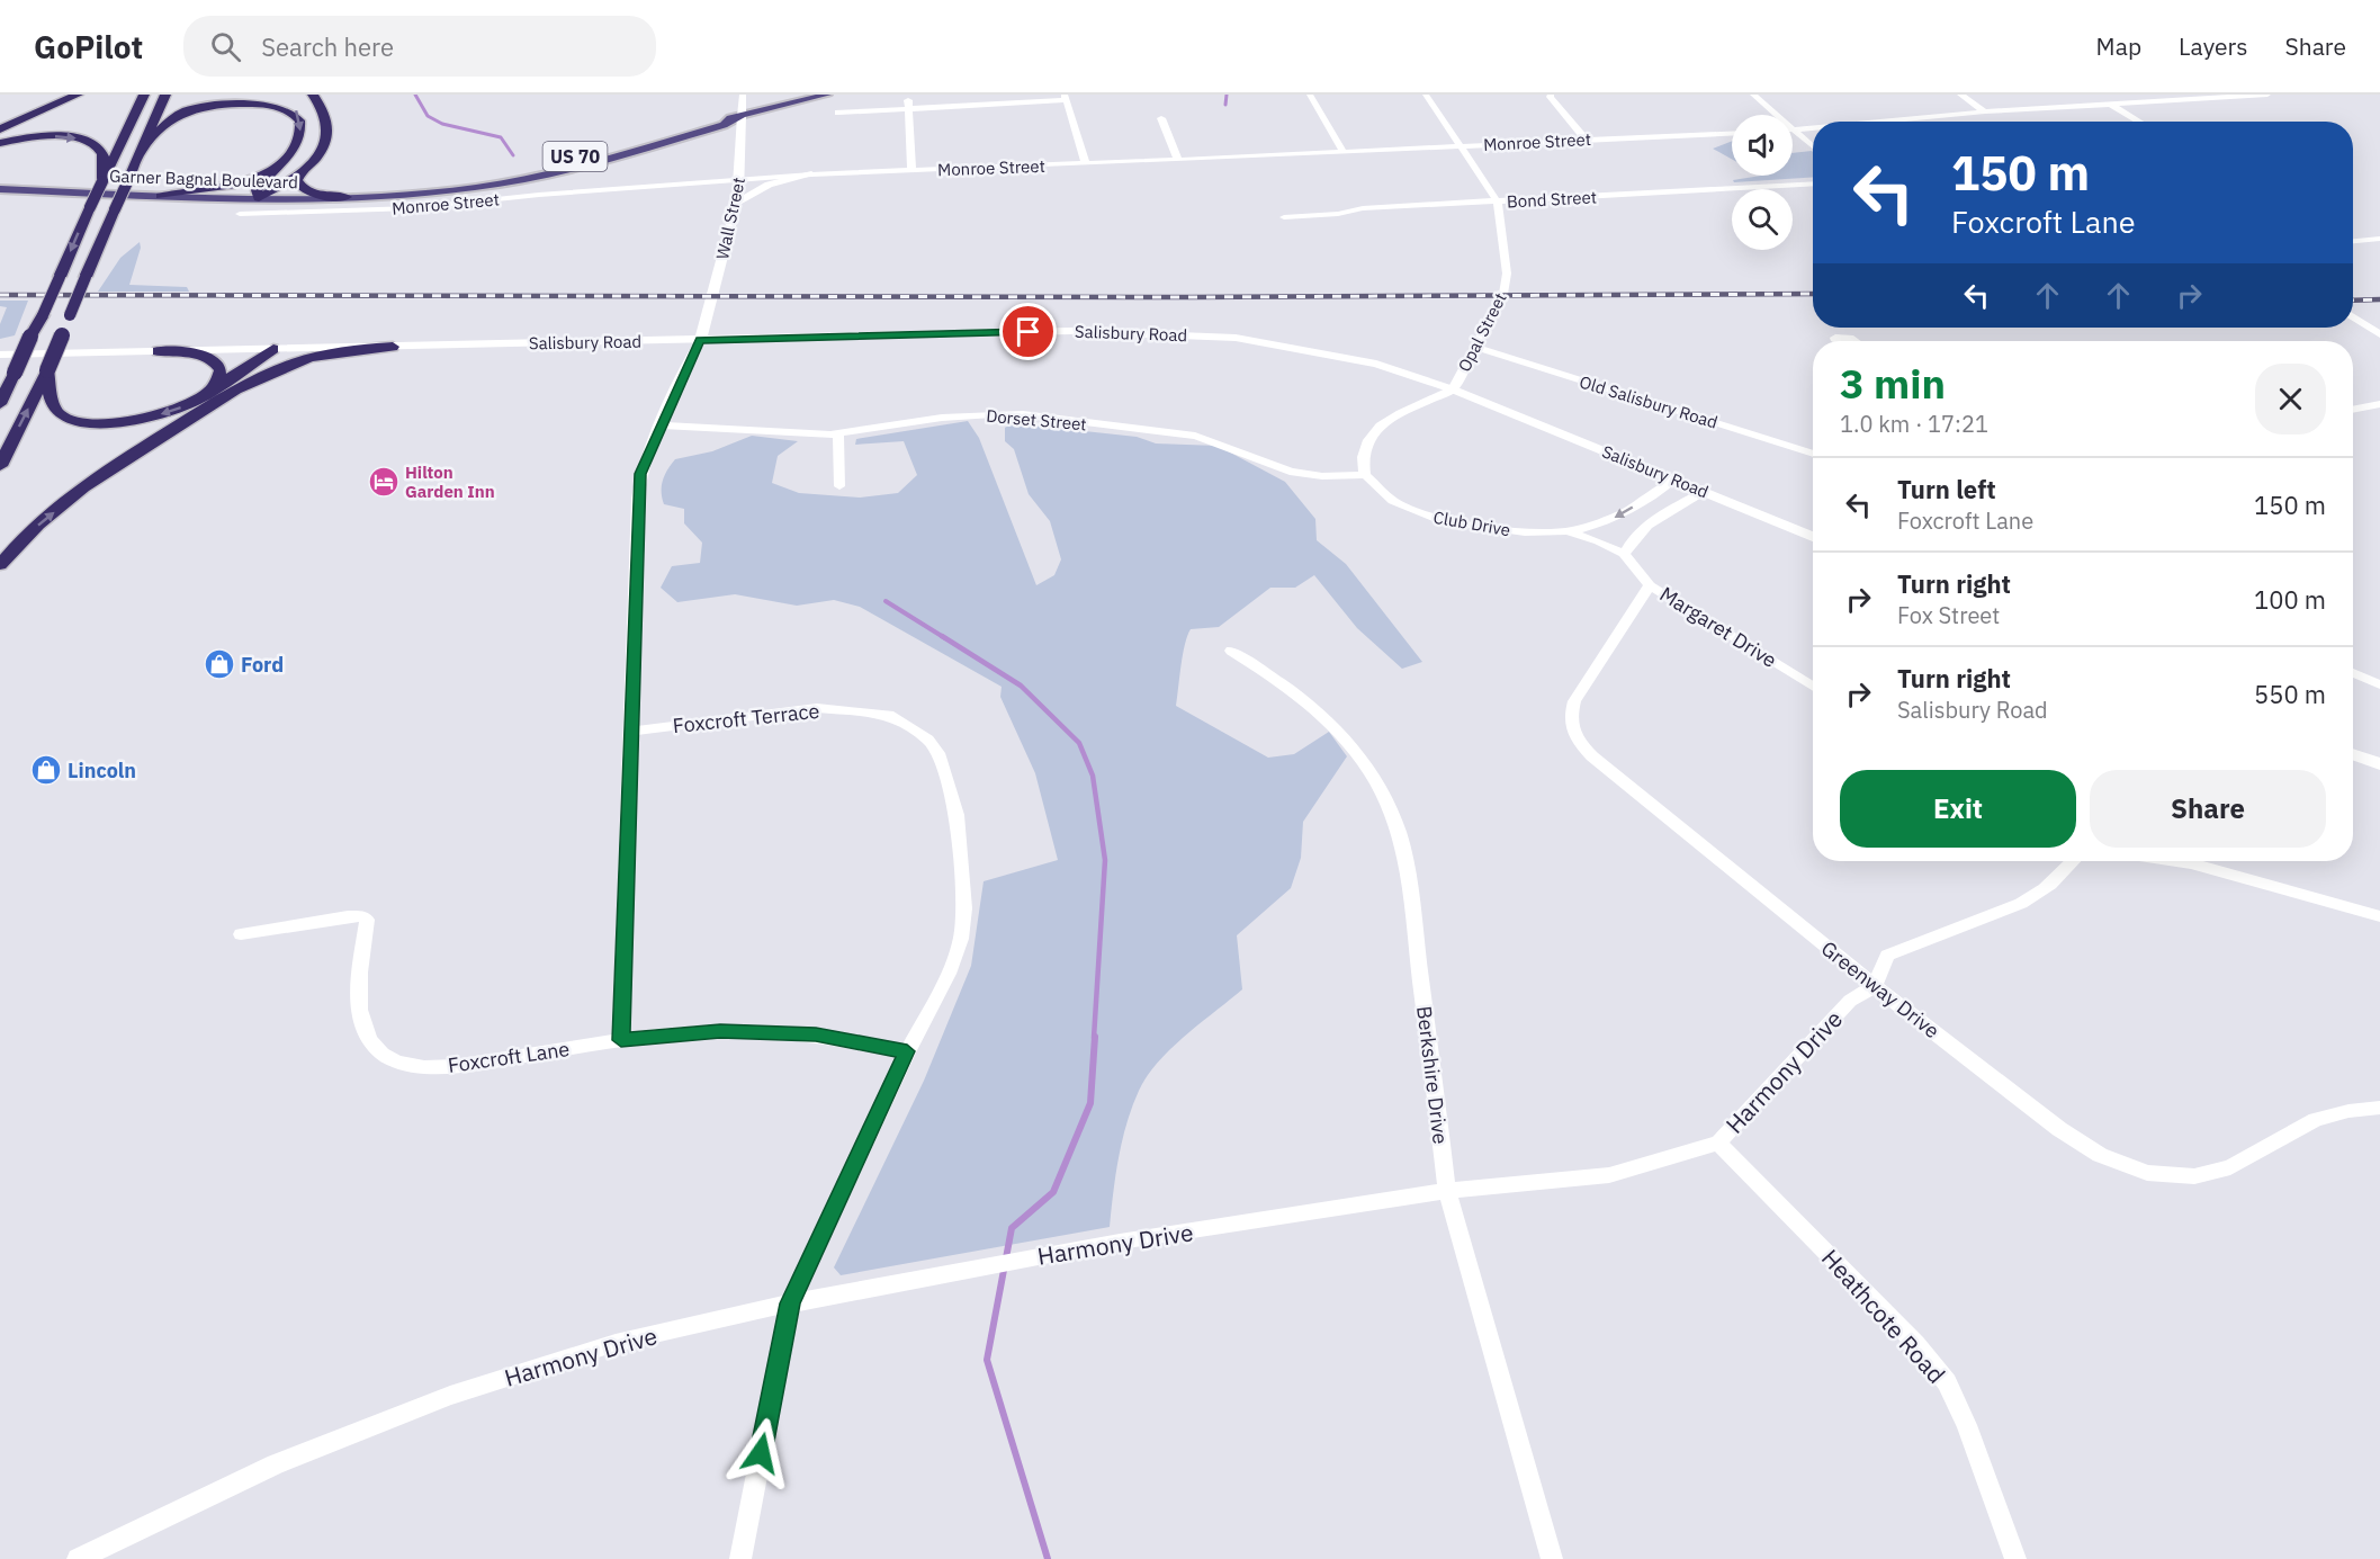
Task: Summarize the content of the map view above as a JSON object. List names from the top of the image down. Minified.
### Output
{"streets":{"highway":["US 70","Garner Bagnal Boulevard"],"street":["Monroe Street","Bond Street","Wall Street","Opal Street","Salisbury Road","Old Salisbury Road","Dorset Street","Club Drive","Margaret Drive","Foxcroft Terrace","Greenway Drive","Foxcroft Lane","Harmony Drive","Berkshire Drive","Heathcote Road"]},"crossings":[["Monroe Street","Wall Street"],["Monroe Street","Opal Street"],["Garner Bagnal Boulevard","Wall Street"],["Bond Street","Opal Street"],["Wall Street","Salisbury Road"],["Opal Street","Salisbury Road"],["Opal Street","Old Salisbury Road"],["Salisbury Road","Club Drive"],["Dorset Street","Club Drive"],["Club Drive","Margaret Drive"],["Margaret Drive","Greenway Drive"],["Foxcroft Terrace","Foxcroft Lane"],["Foxcroft Terrace","Harmony Drive"],["Greenway Drive","Harmony Drive"],["Harmony Drive","Berkshire Drive"],["Harmony Drive","Heathcote Road"]],"places":{"hotel":["Hilton Garden Inn"],"shop":["Ford","Lincoln"]},"page":{"header":"GoPilot","search":"Search here","nav":["Map","Layers","Share"],"turn":["150 m","Foxcroft Lane"],"heading":["3 min","1.0 km · 17:21"],"list":[{"name":"Turn left","note":"Foxcroft Lane","value":"150 m"},{"name":"Turn right","note":"Fox Street","value":"100 m"},{"name":"Turn right","note":"Salisbury Road","value":"550 m"}],"buttons":["Exit","Share"]}}
